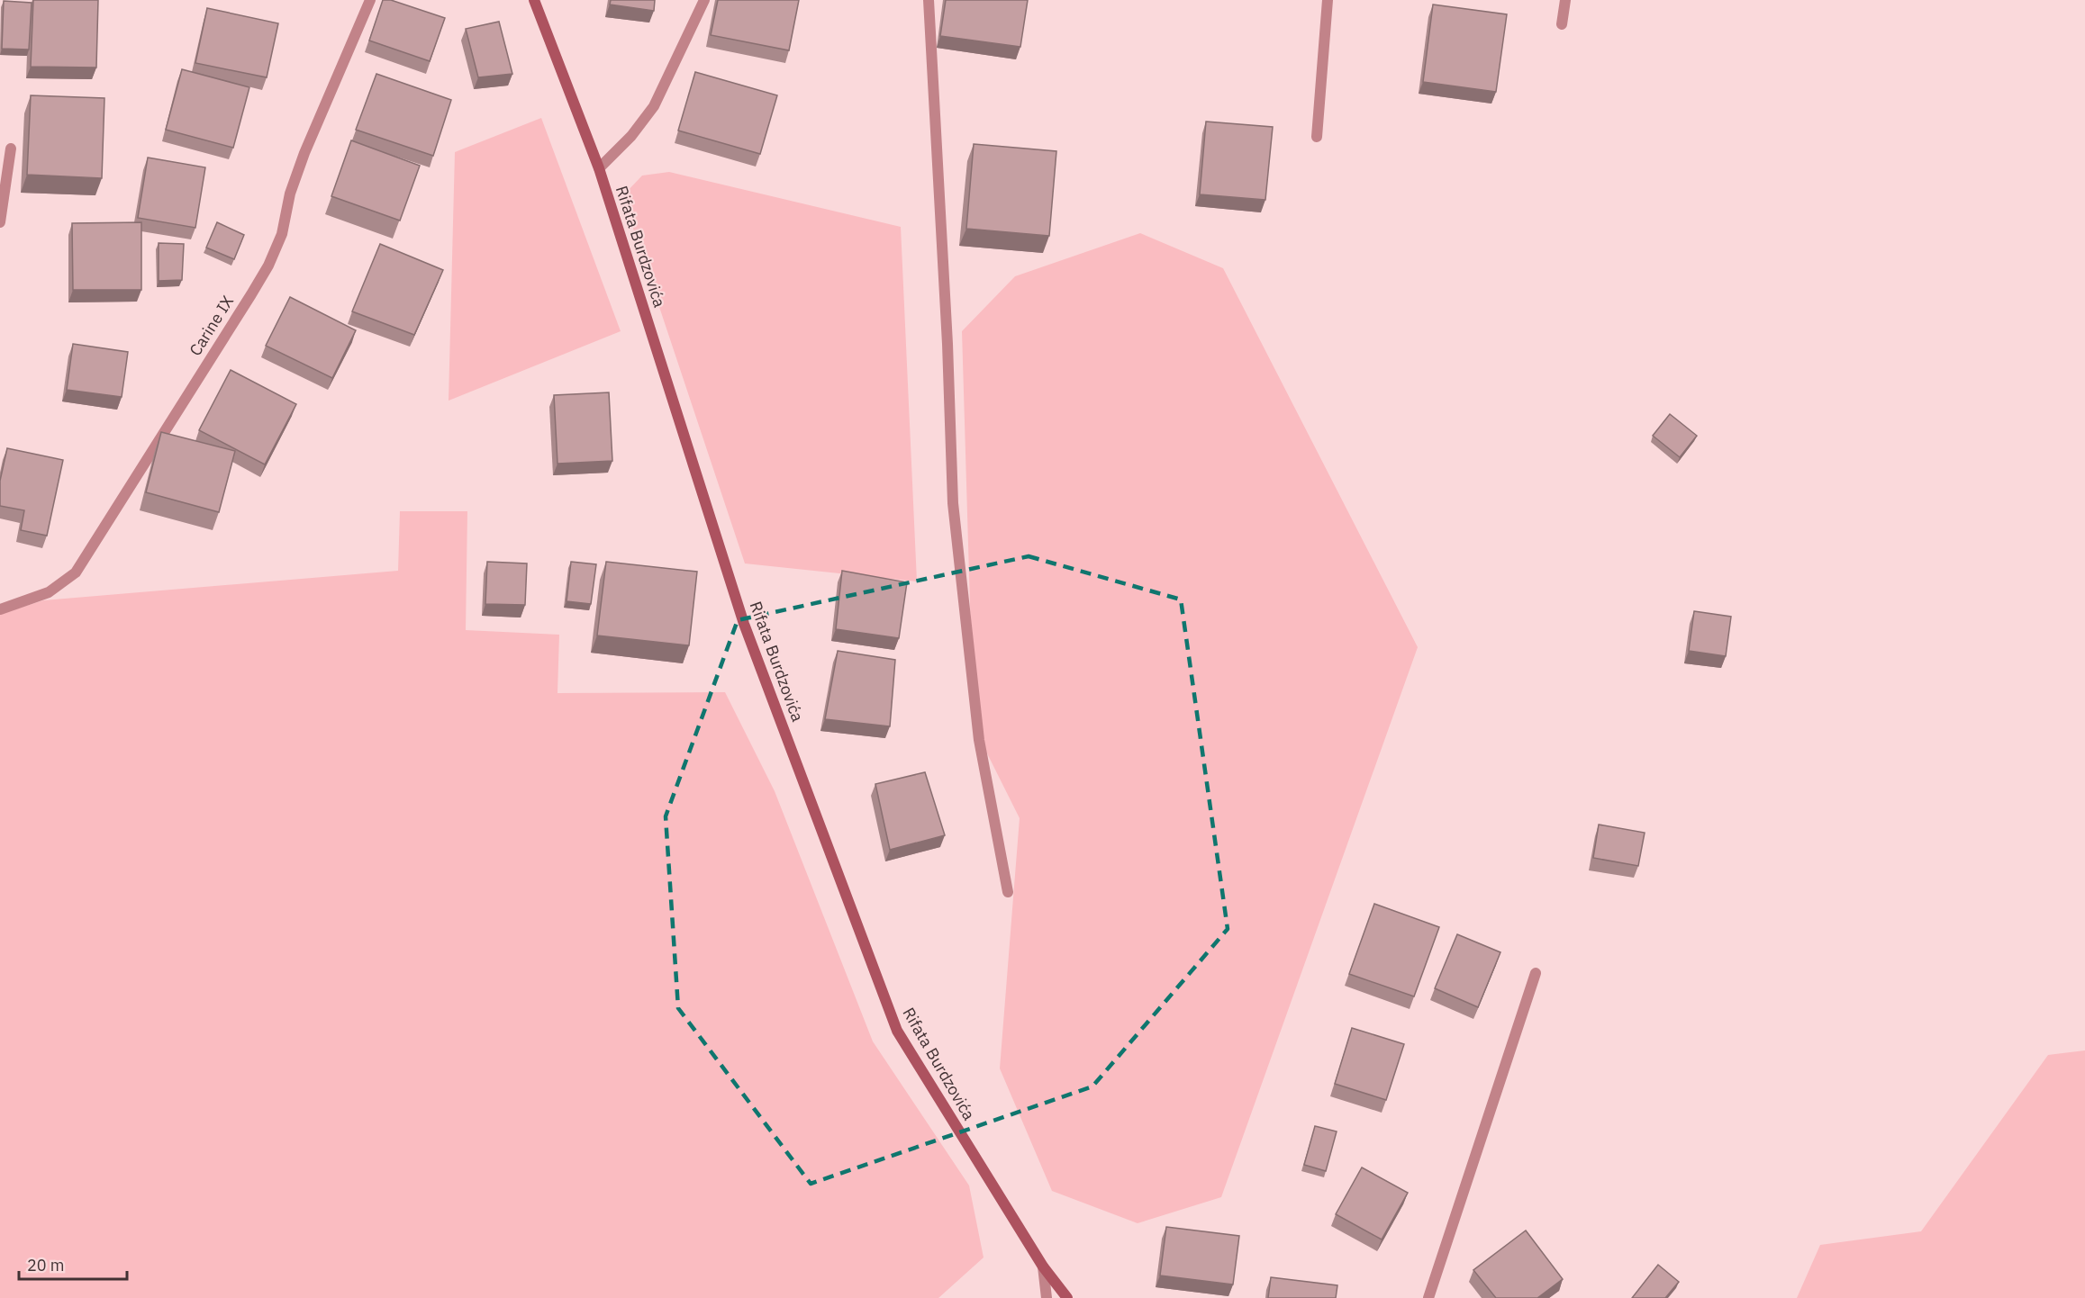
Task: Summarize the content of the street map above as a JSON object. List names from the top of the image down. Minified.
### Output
{"streets":{"street":["Rifata Burdzovića","Carine IX"]},"scale_bar":"20 m"}
